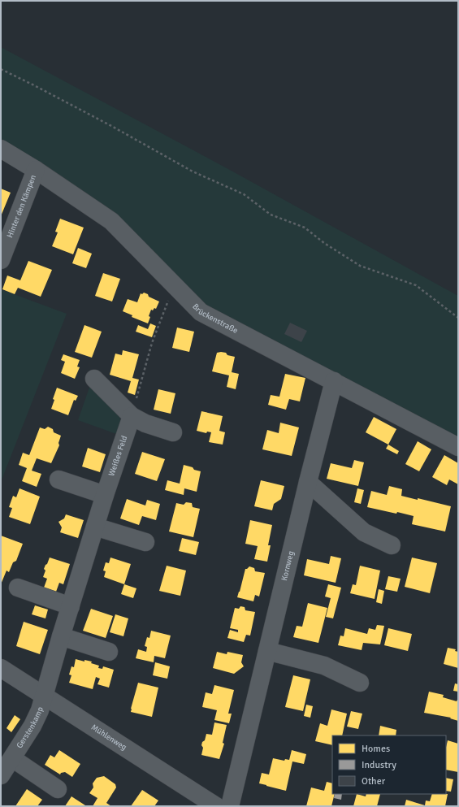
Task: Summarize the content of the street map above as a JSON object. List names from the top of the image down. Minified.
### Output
{"streets":{"street":["Hinter den Kämpen","Brückenstraße","Weißes Feld","Kornweg","Gerstenkamp","Mühlenweg"]},"crossings":[["Hinter den Kämpen","Brückenstraße"],["Brückenstraße","Kornweg"],["Weißes Feld","Gerstenkamp"],["Weißes Feld","Mühlenweg"],["Gerstenkamp","Mühlenweg"]],"legend":["Homes","Industry","Other"]}
